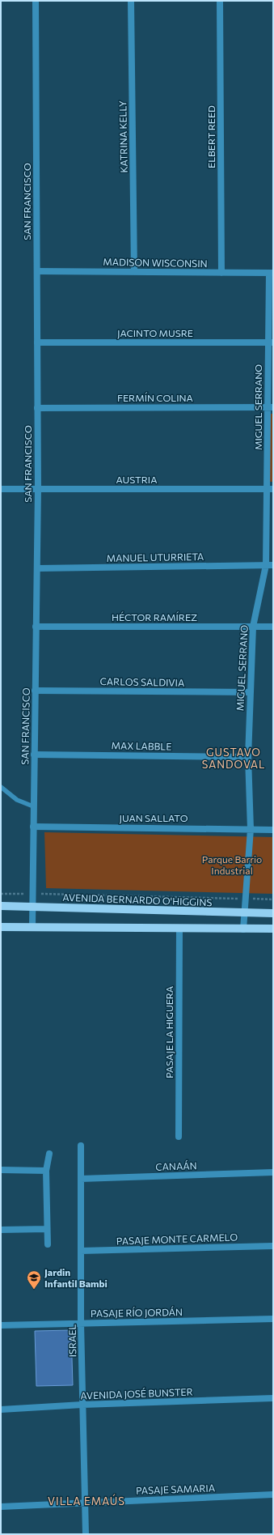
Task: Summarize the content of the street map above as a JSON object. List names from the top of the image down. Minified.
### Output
{"streets":{"main road":["AVENIDA BERNARDO O'HIGGINS"],"street":["KATRINA KELLY","ELBERT REED","SAN FRANCISCO","MADISON WISCONSIN","JACINTO MUSRE","FERMÍN COLINA","MIGUEL SERRANO","AUSTRIA","MANUEL UTURRIETA","HÉCTOR RAMÍREZ","CARLOS SALDIVIA","MAX LABBLE","JUAN SALLATO","PASAJE LA HIGUERA","CANAÁN","PASAJE MONTE CARMELO","PASAJE RÍO JORDÁN","ISRAEL","AVENIDA JOSÉ BUNSTER","PASAJE SAMARIA"]},"crossings":[["KATRINA KELLY","MADISON WISCONSIN"],["ELBERT REED","MADISON WISCONSIN"],["SAN FRANCISCO","MADISON WISCONSIN"],["SAN FRANCISCO","JACINTO MUSRE"],["SAN FRANCISCO","FERMÍN COLINA"],["SAN FRANCISCO","AUSTRIA"],["SAN FRANCISCO","MANUEL UTURRIETA"],["SAN FRANCISCO","HÉCTOR RAMÍREZ"],["SAN FRANCISCO","CARLOS SALDIVIA"],["SAN FRANCISCO","MAX LABBLE"],["SAN FRANCISCO","JUAN SALLATO"],["SAN FRANCISCO","AVENIDA BERNARDO O'HIGGINS"],["MADISON WISCONSIN","MIGUEL SERRANO"],["JACINTO MUSRE","MIGUEL SERRANO"],["FERMÍN COLINA","MIGUEL SERRANO"],["MIGUEL SERRANO","AUSTRIA"],["MIGUEL SERRANO","MANUEL UTURRIETA"],["MIGUEL SERRANO","HÉCTOR RAMÍREZ"],["MIGUEL SERRANO","CARLOS SALDIVIA"],["MIGUEL SERRANO","MAX LABBLE"],["MIGUEL SERRANO","JUAN SALLATO"],["MIGUEL SERRANO","AVENIDA BERNARDO O'HIGGINS"],["CANAÁN","ISRAEL"],["PASAJE MONTE CARMELO","ISRAEL"],["PASAJE RÍO JORDÁN","ISRAEL"],["ISRAEL","AVENIDA JOSÉ BUNSTER"],["ISRAEL","PASAJE SAMARIA"]],"districts":["GUSTAVO SANDOVAL","VILLA EMAÚS"],"parks":["Parque Barrio Industrial"],"places":{"school or university":["Jardin Infantil Bambi"]}}
